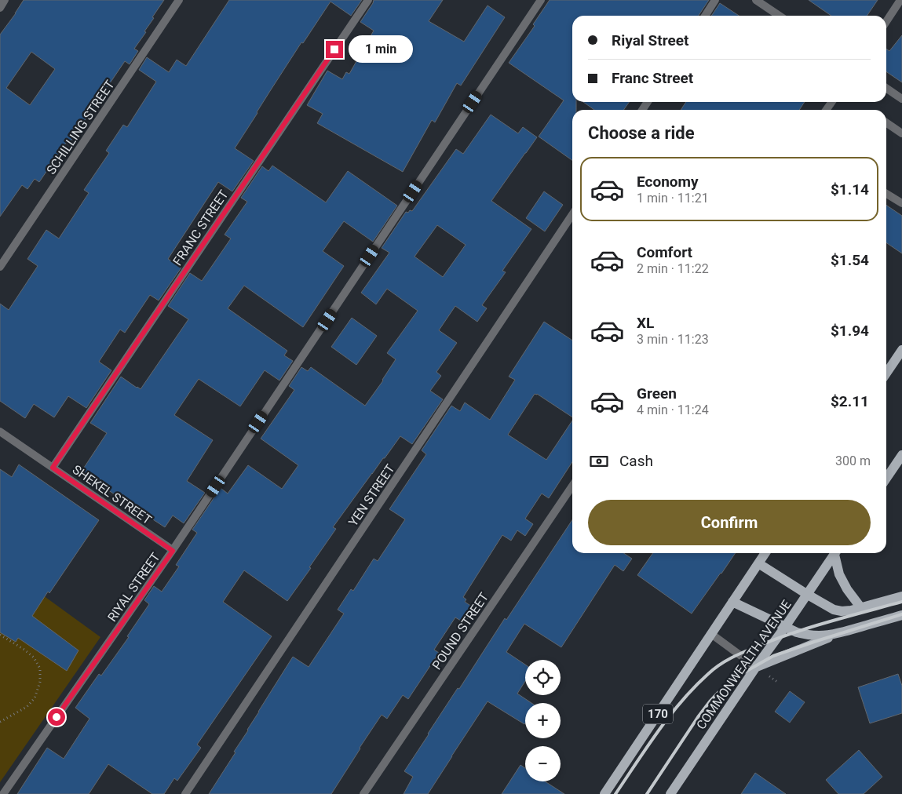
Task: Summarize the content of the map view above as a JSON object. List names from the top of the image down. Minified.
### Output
{"streets":{"main road":["COMMONWEALTH AVENUE","170"],"street":["SCHILLING STREET","FRANC STREET","SHEKEL STREET","YEN STREET","RIYAL STREET","POUND STREET"]},"crossings":[["FRANC STREET","SHEKEL STREET"],["SHEKEL STREET","RIYAL STREET"]],"page":{"banner":["Riyal Street","Franc Street"],"bubble":"1 min","heading":"Choose a ride","list":[{"name":"Economy","note":"1 min · 11:21","value":"$1.14"},{"name":"Comfort","note":"2 min · 11:22","value":"$1.54"},{"name":"XL","note":"3 min · 11:23","value":"$1.94"},{"name":"Green","note":"4 min · 11:24","value":"$2.11"}],"pay":["Cash","300 m"],"buttons":"Confirm","map_buttons":["+","−"]}}
